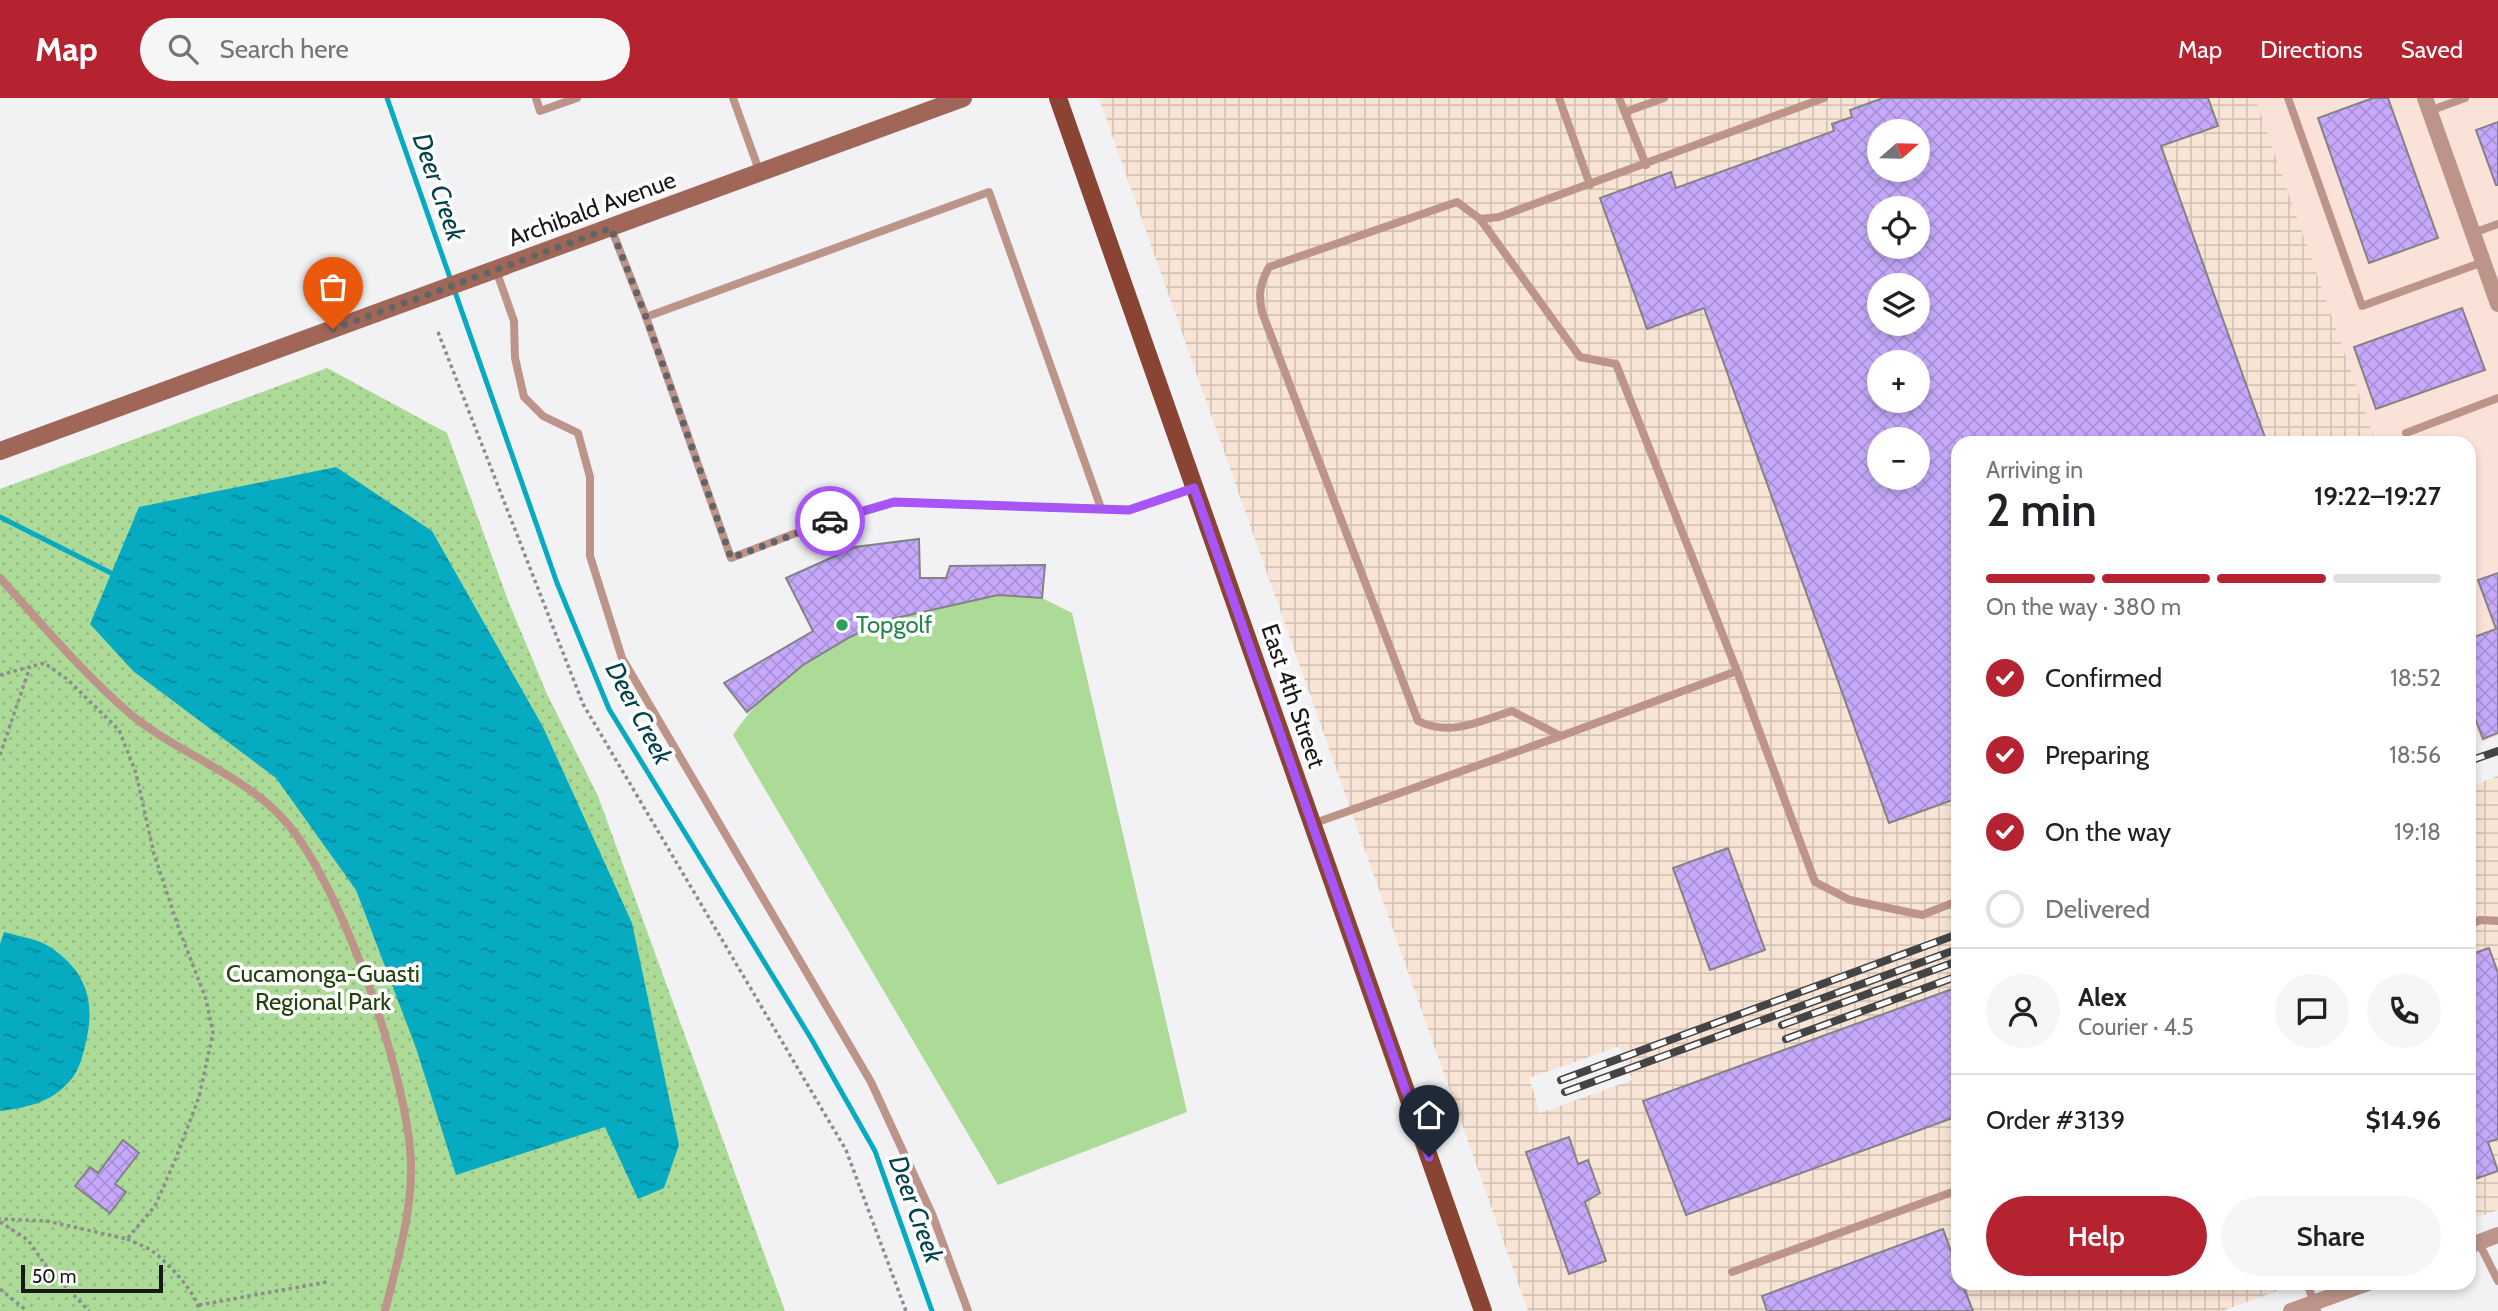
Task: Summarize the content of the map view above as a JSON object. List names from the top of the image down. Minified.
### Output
{"streets":{"main road":["Archibald Avenue","East 4th Street"]},"water":["Deer Creek"],"parks":["Cucamonga-Guasti Regional Park"],"places":["Topgolf"],"scale_bar":"50 m","north":"right","page":{"header":"Map","search":"Search here","nav":["Map","Directions","Saved"],"map_buttons":["+","−"],"heading":["2 min","Arriving in","19:22–19:27"],"panel":["Alex","Courier · 4.5","Order #3139","$14.96"],"bar":"On the way · 380 m","list":[["Confirmed","18:52"],["Preparing","18:56"],["On the way","19:18"],"Delivered"],"buttons":["Help","Share"],"scale":"50 m"}}
